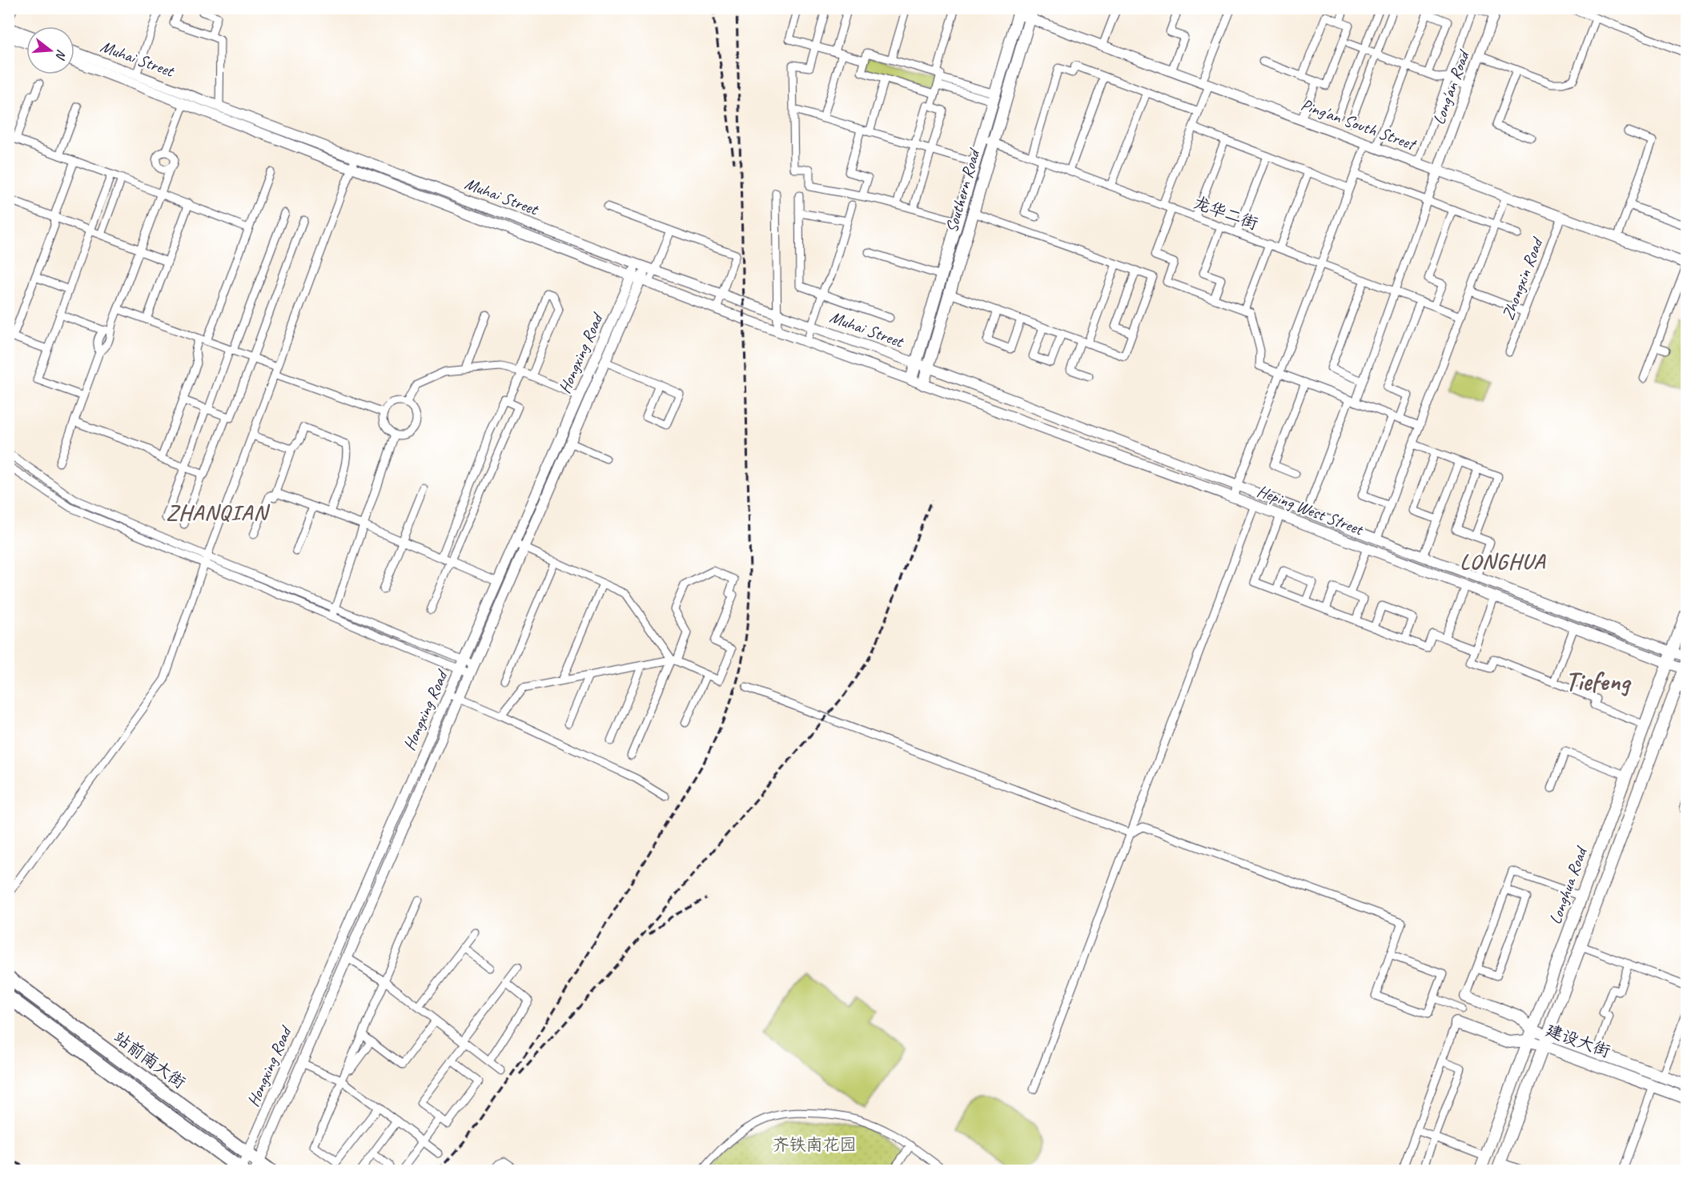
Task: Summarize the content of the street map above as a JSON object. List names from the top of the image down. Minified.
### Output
{"streets":{"highway":["站前南大街"],"main road":["Muhai Street","Long'an Road","Ping'an South Street","Southern Road","Hongxing Road","Heping West Street","Longhua Road","建设大街"],"street":["龙华二街","Zhongxin Road"]},"crossings":[["Muhai Street","Southern Road"],["Muhai Street","Hongxing Road"],["Muhai Street","Heping West Street"],["Long'an Road","Ping'an South Street"],["Ping'an South Street","Southern Road"],["Ping'an South Street","Zhongxin Road"],["Southern Road","龙华二街"],["Southern Road","Heping West Street"],["Hongxing Road","站前南大街"],["Heping West Street","Longhua Road"],["Longhua Road","建设大街"]],"districts":["ZHANQIAN","LONGHUA","Tiefeng"],"parks":["齐铁南花园"],"north":"right"}
